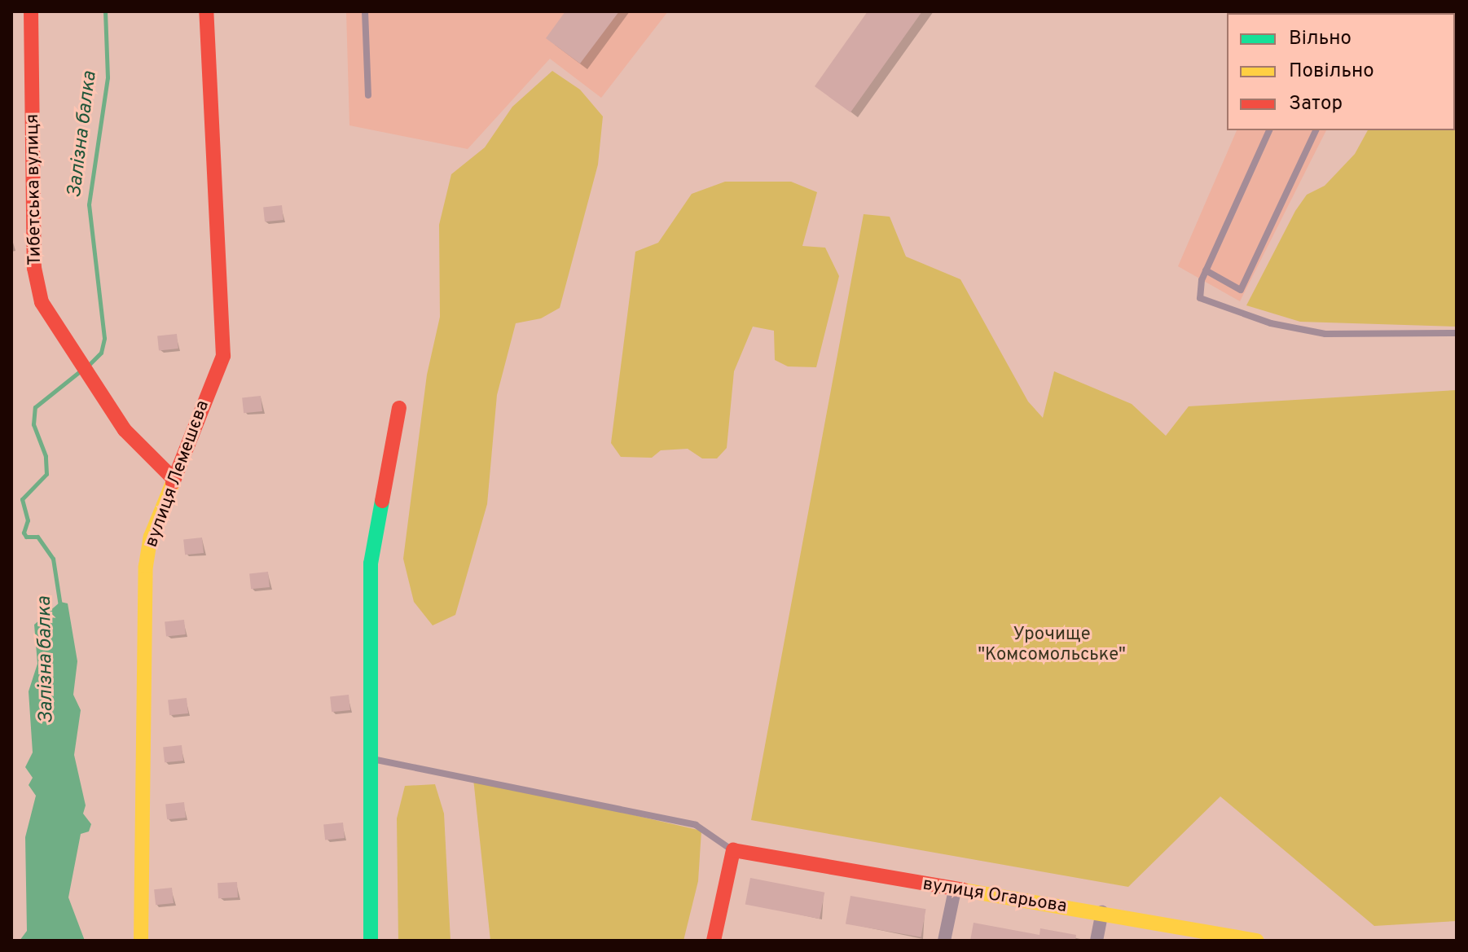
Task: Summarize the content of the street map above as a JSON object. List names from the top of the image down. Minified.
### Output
{"streets":{"street":["Тибетська вулиця","вулиця Лемешєва","вулиця Огарьова"]},"crossings":[["Тибетська вулиця","вулиця Лемешєва"]],"water":["Залізна балка"],"parks":["Урочище \"Комсомольське\""],"legend":["Вільно","Повільно","Затор"]}
